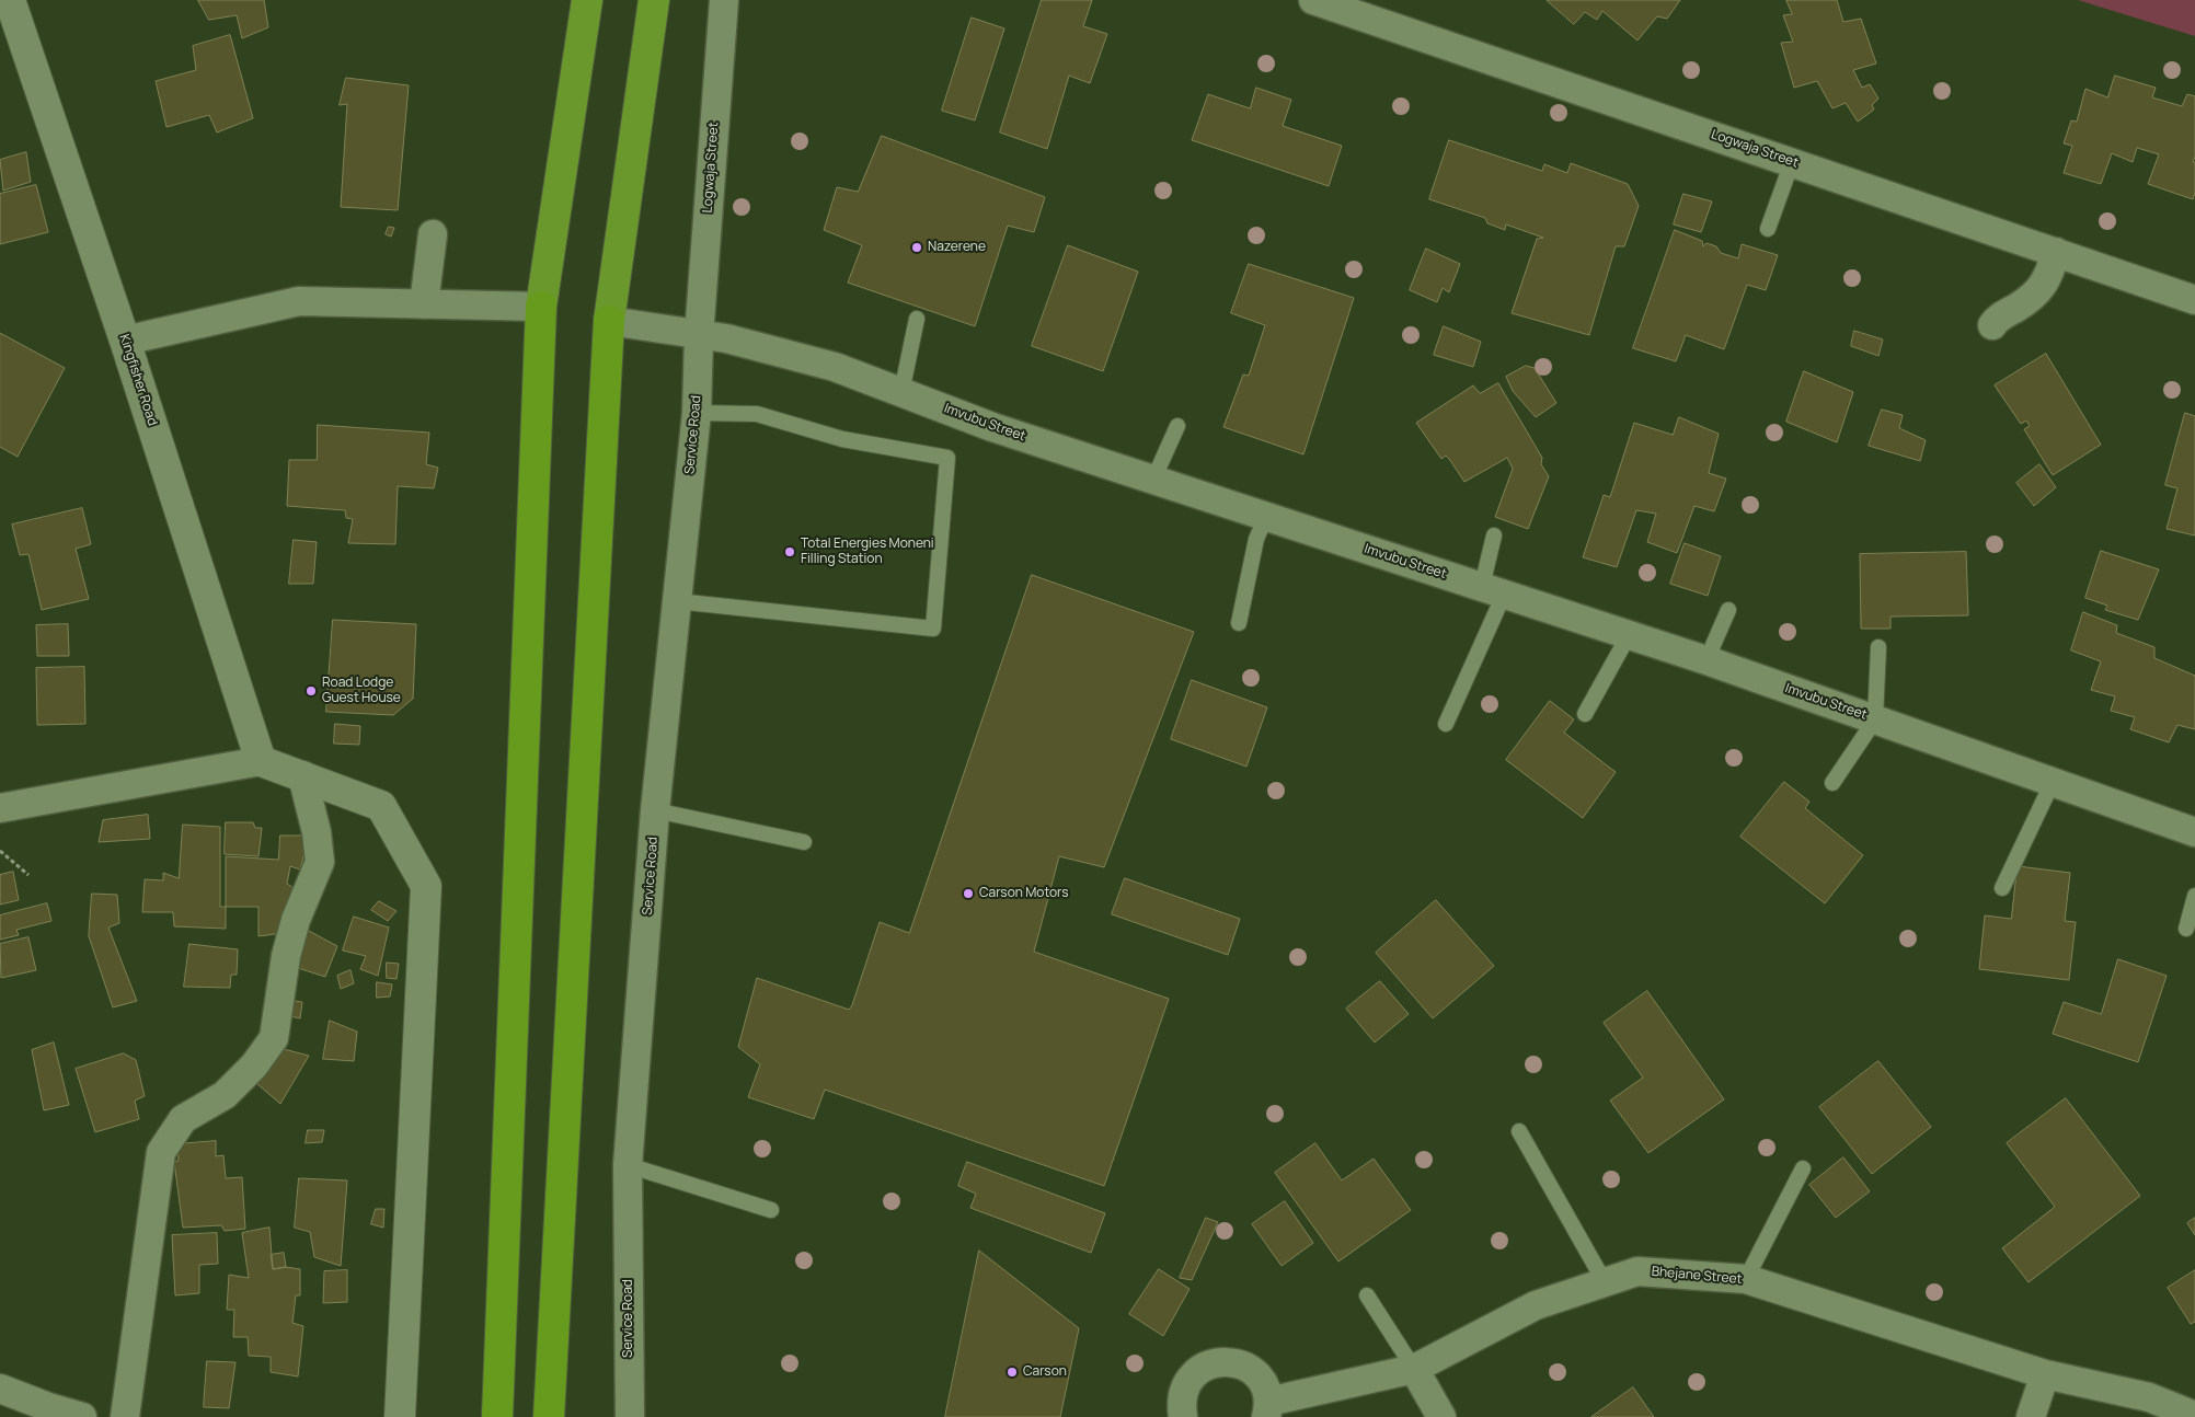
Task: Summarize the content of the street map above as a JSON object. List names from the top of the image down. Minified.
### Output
{"streets":{"street":["Logwaja Street","Kingfisher Road","Imvubu Street","Service Road","Bhejane Street"]},"crossings":[["Logwaja Street","Imvubu Street"],["Logwaja Street","Service Road"],["Imvubu Street","Service Road"]],"places":["Nazerene","Total Energies Moneni Filling Station","Road Lodge Guest House","Carson Motors","Carson"]}
